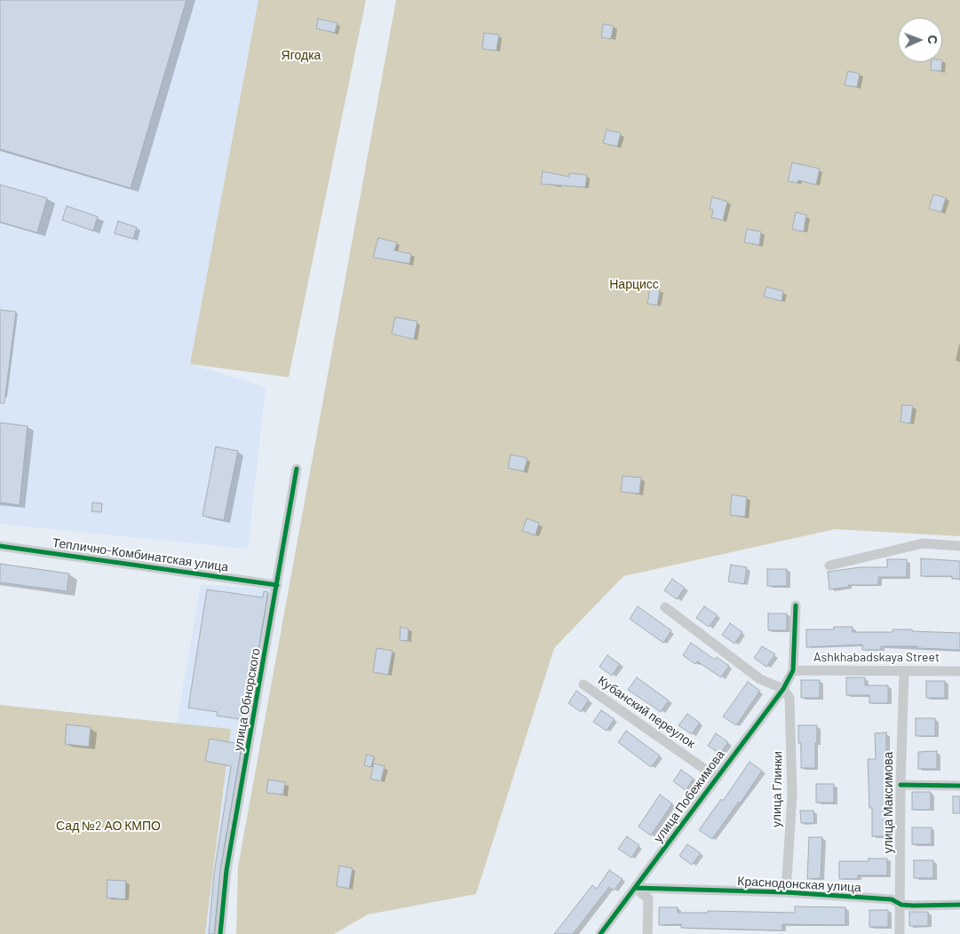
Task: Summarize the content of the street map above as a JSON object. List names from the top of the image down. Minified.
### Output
{"streets":{"street":["Теплично-Комбинатская улица","Ashkhabadskaya Street","улица Обнорского","Кубанский переулок","улица Глинки","улица Побежимова","улица Максимова","Краснодонская улица"]},"crossings":[["Теплично-Комбинатская улица","улица Обнорского"],["Ashkhabadskaya Street","улица Побежимова"],["Ashkhabadskaya Street","улица Максимова"],["Кубанский переулок","улица Побежимова"],["улица Глинки","улица Побежимова"],["улица Глинки","Краснодонская улица"],["улица Побежимова","Краснодонская улица"],["улица Максимова","Краснодонская улица"]],"parks":["Ягодка","Нарцисс","Сад №2 АО КМПО"],"north":"right"}
